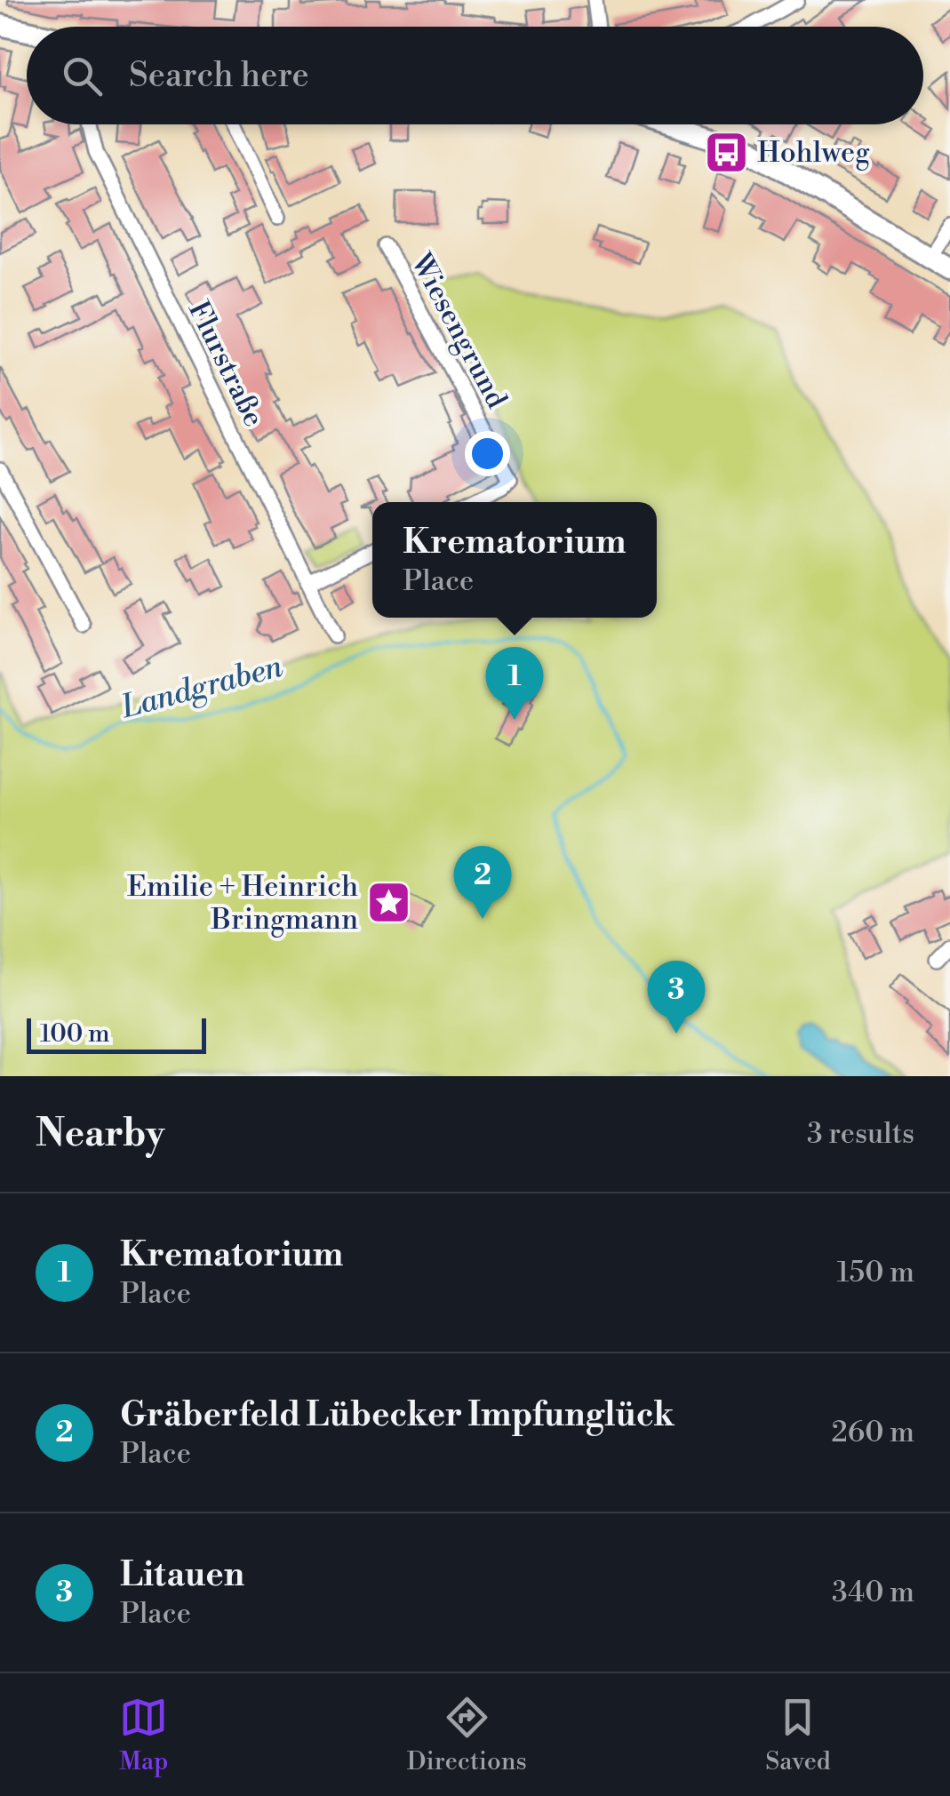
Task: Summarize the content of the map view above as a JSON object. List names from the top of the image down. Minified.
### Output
{"streets":{"street":["Wiesengrund","Flurstraße"]},"water":["Landgraben"],"places":{"bus stop":["Hohlweg"],"place":["Emilie + Heinrich Bringmann"]},"scale_bar":"100 m","page":{"search":"Search here","popup":["Krematorium","Place"],"pins":["1","2","3"],"scale":"100 m","heading":["Nearby","3 results"],"list":[{"mark":"1","name":"Krematorium","note":"Place","value":"150 m"},{"mark":"2","name":"Gräberfeld Lübecker Impfunglück","note":"Place","value":"260 m"},{"mark":"3","name":"Litauen","note":"Place","value":"340 m"}],"nav":["Map","Directions","Saved"]}}
